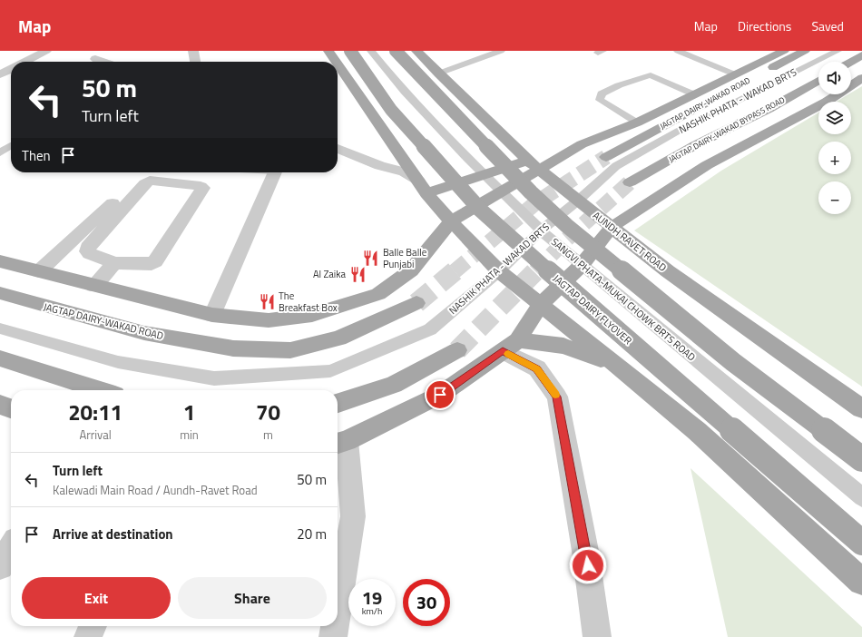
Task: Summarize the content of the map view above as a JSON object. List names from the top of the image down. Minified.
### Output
{"streets":{"main road":["JAGTAP DAIRY-WAKAD ROAD","JAGTAP DAIRY-WAKAD BYPASS ROAD","AUNDH RAVET ROAD","JAGTAP DAIRY FLYOVER"],"lane":["NASHIK PHATA - WAKAD BRTS","SANGVI PHATA-MUKAI CHOWK BRTS ROAD"]},"crossings":[["NASHIK PHATA - WAKAD BRTS","AUNDH RAVET ROAD"],["NASHIK PHATA - WAKAD BRTS","SANGVI PHATA-MUKAI CHOWK BRTS ROAD"],["JAGTAP DAIRY-WAKAD ROAD","AUNDH RAVET ROAD"]],"places":{"restaurant":["Balle Balle Punjabi","Al Zaika","The Breakfast Box"]},"page":{"header":"Map","nav":["Map","Directions","Saved"],"map_buttons":["+","−"],"turn":["50 m","Turn left"],"then":"Then","eta":["20:11","Arrival","1","min","70","m"],"list":[{"name":"Turn left","note":"Kalewadi Main Road / Aundh-Ravet Road","value":"50 m"},{"name":"Arrive at destination","value":"20 m"}],"buttons":["Exit","Share"],"speed":"19 km/h","limit":"30"}}
